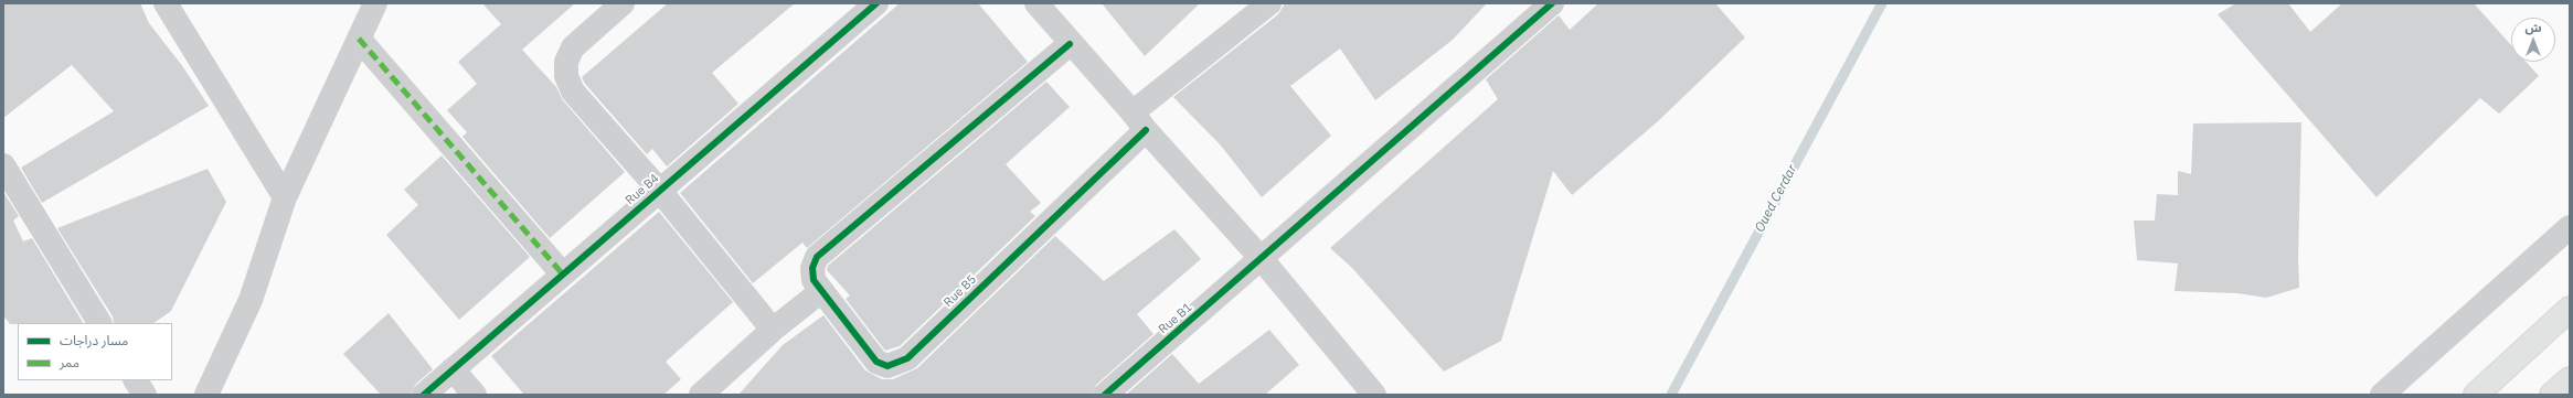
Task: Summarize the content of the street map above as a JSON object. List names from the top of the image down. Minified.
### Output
{"streets":{"street":["Rue B4","Rue B5","Rue B1"]},"water":["Oued Cerdar"],"legend":["مسار دراجات","ممر"],"north":"top"}
